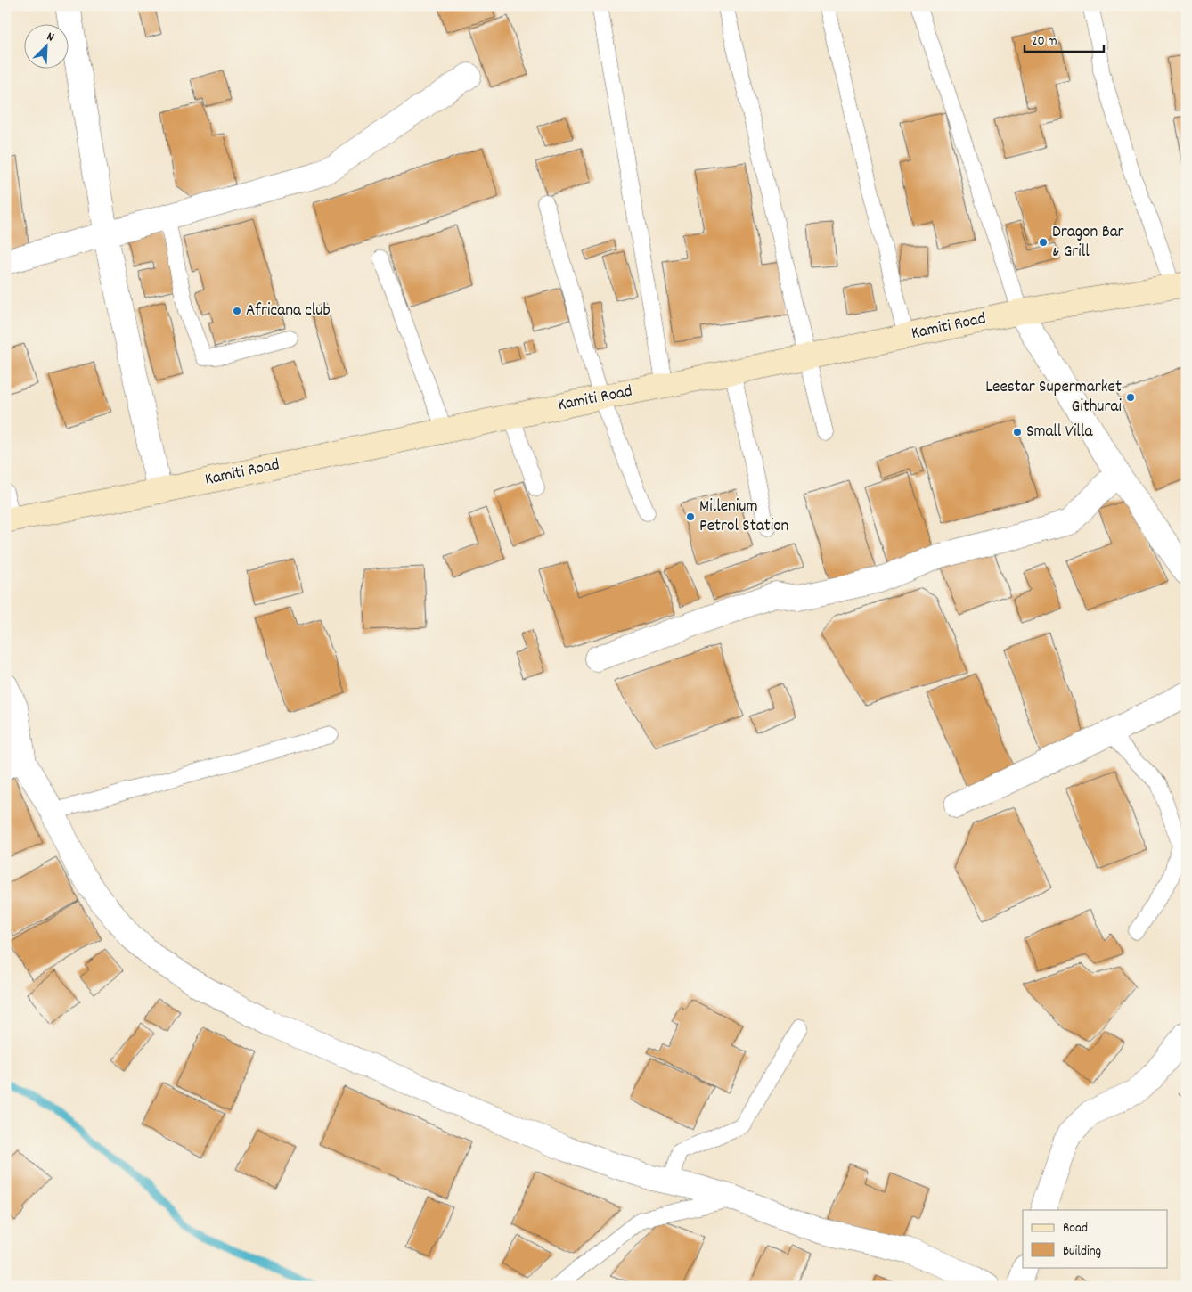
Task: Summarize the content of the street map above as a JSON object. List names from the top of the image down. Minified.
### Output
{"streets":{"main road":["Kamiti Road"]},"places":["Dragon Bar & Grill","Africana club","Leestar Supermarket Githurai","Small Villa","Millenium Petrol Station"],"legend":["Road","Building"],"scale_bar":"20 m","north":"top right"}
